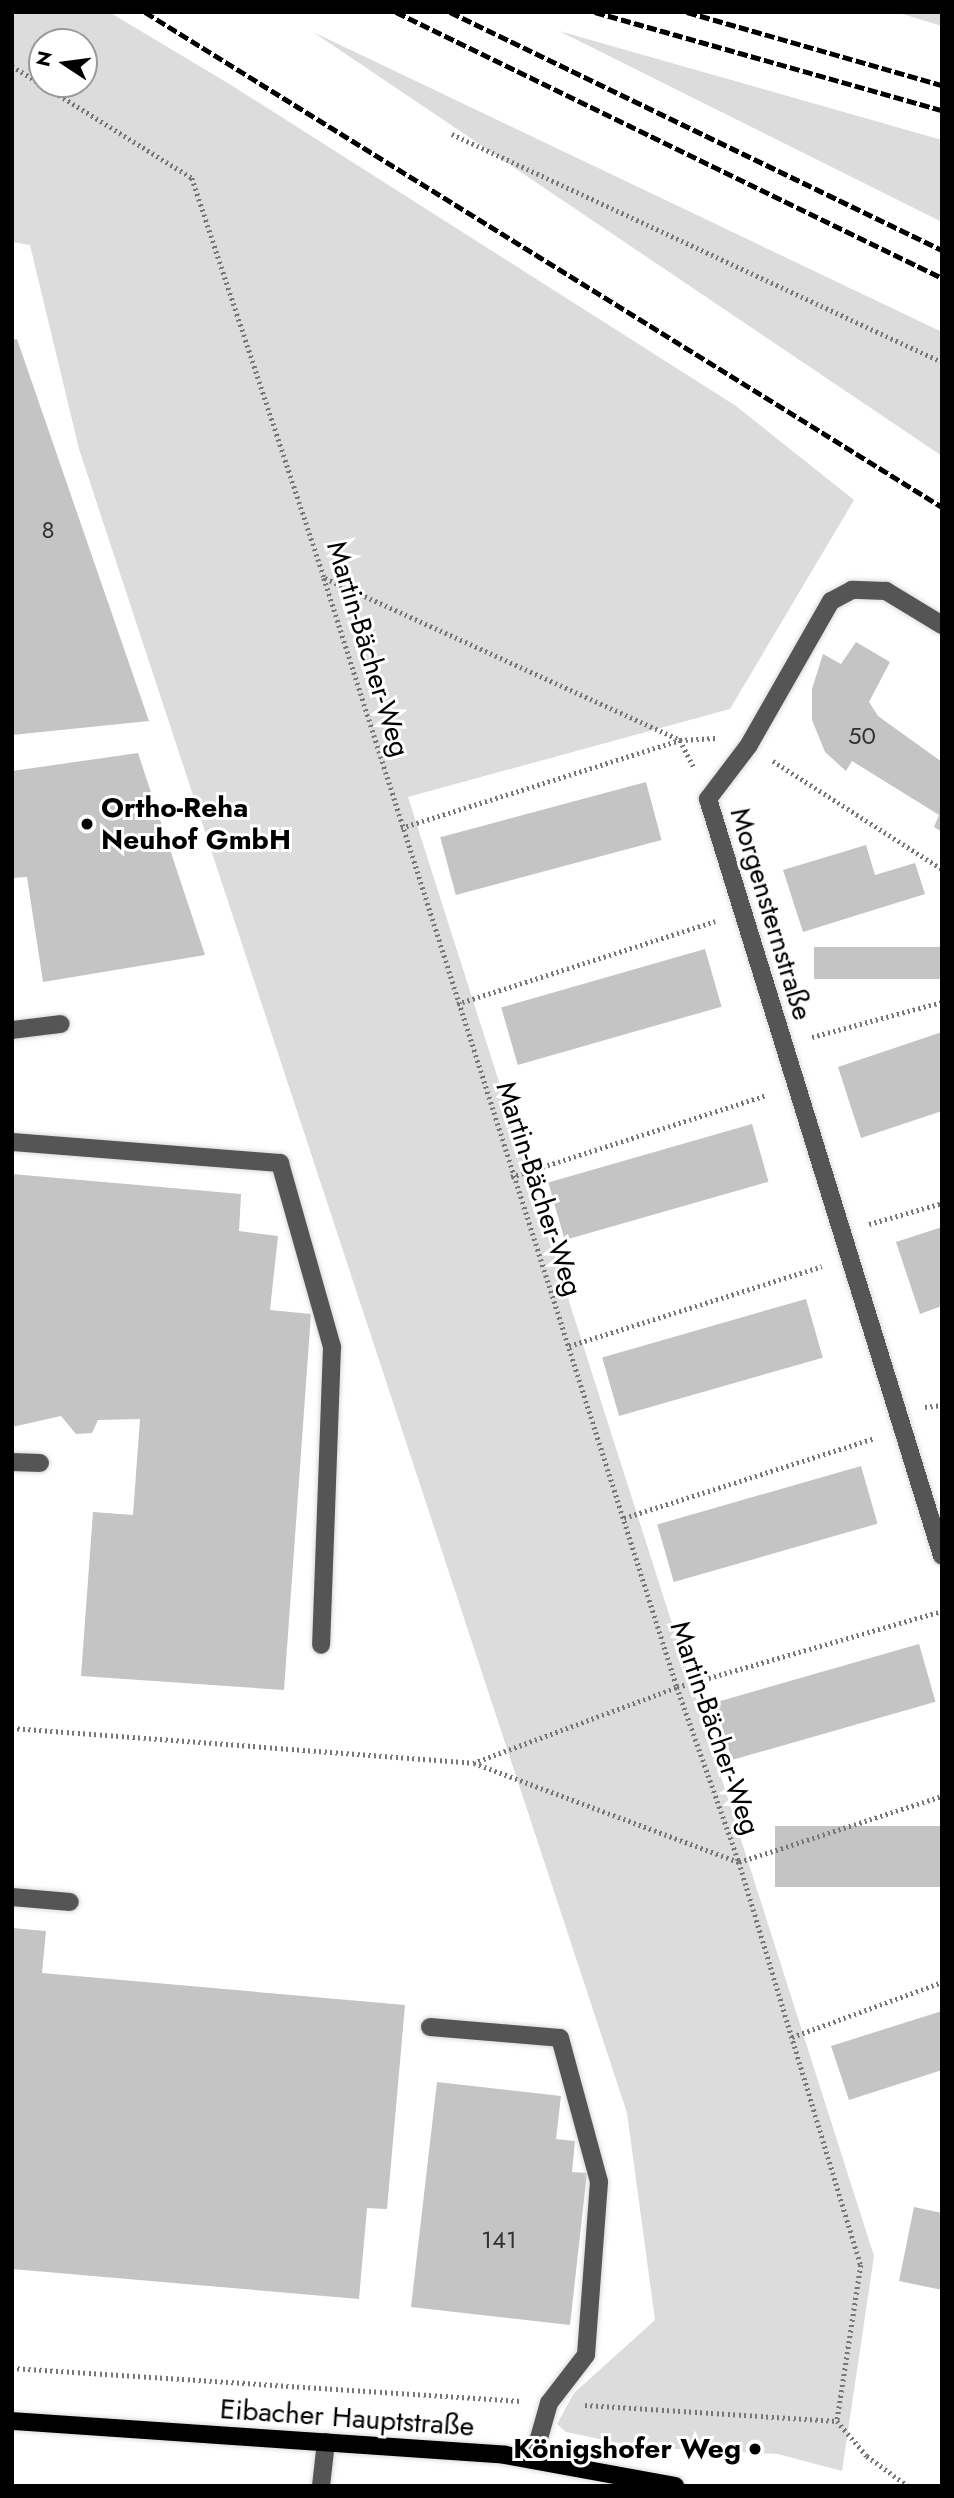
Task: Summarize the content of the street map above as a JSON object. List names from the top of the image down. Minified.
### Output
{"streets":{"main road":["Eibacher Hauptstraße"],"street":["Morgensternstraße"],"path":["Martin-Bächer-Weg"]},"places":["Ortho-Reha Neuhof GmbH","Königshofer Weg"],"house_numbers":["8","50","141"],"north":"left"}
